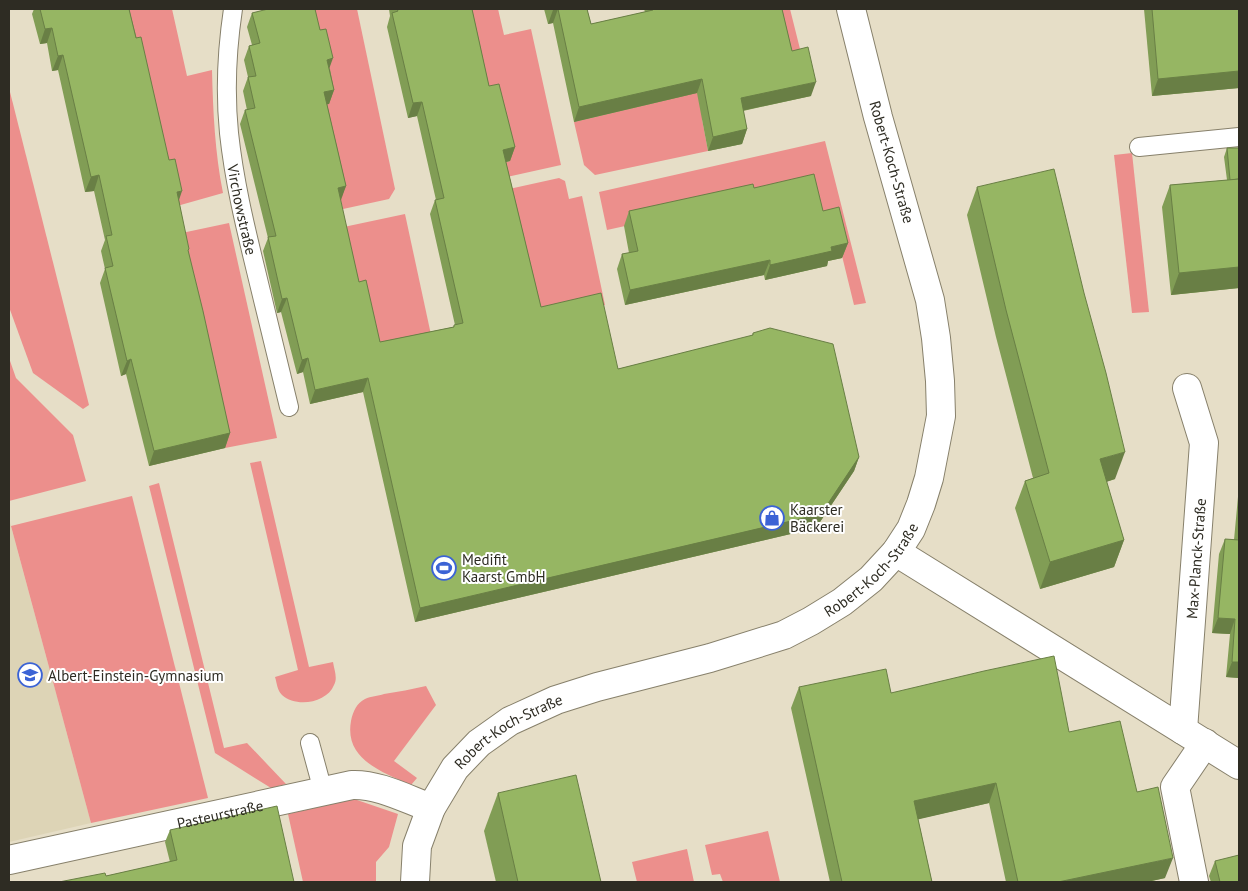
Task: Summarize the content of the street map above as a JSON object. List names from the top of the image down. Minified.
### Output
{"streets":{"street":["Robert-Koch-Straße","Max-Planck-Straße","Pasteurstraße"],"lane":["Virchowstraße"]},"crossings":[["Robert-Koch-Straße","Pasteurstraße"]],"places":{"shop":["Kaarster Bäckerei"],"sports":["Medifit Kaarst GmbH"],"school or university":["Albert-Einstein-Gymnasium"]}}
